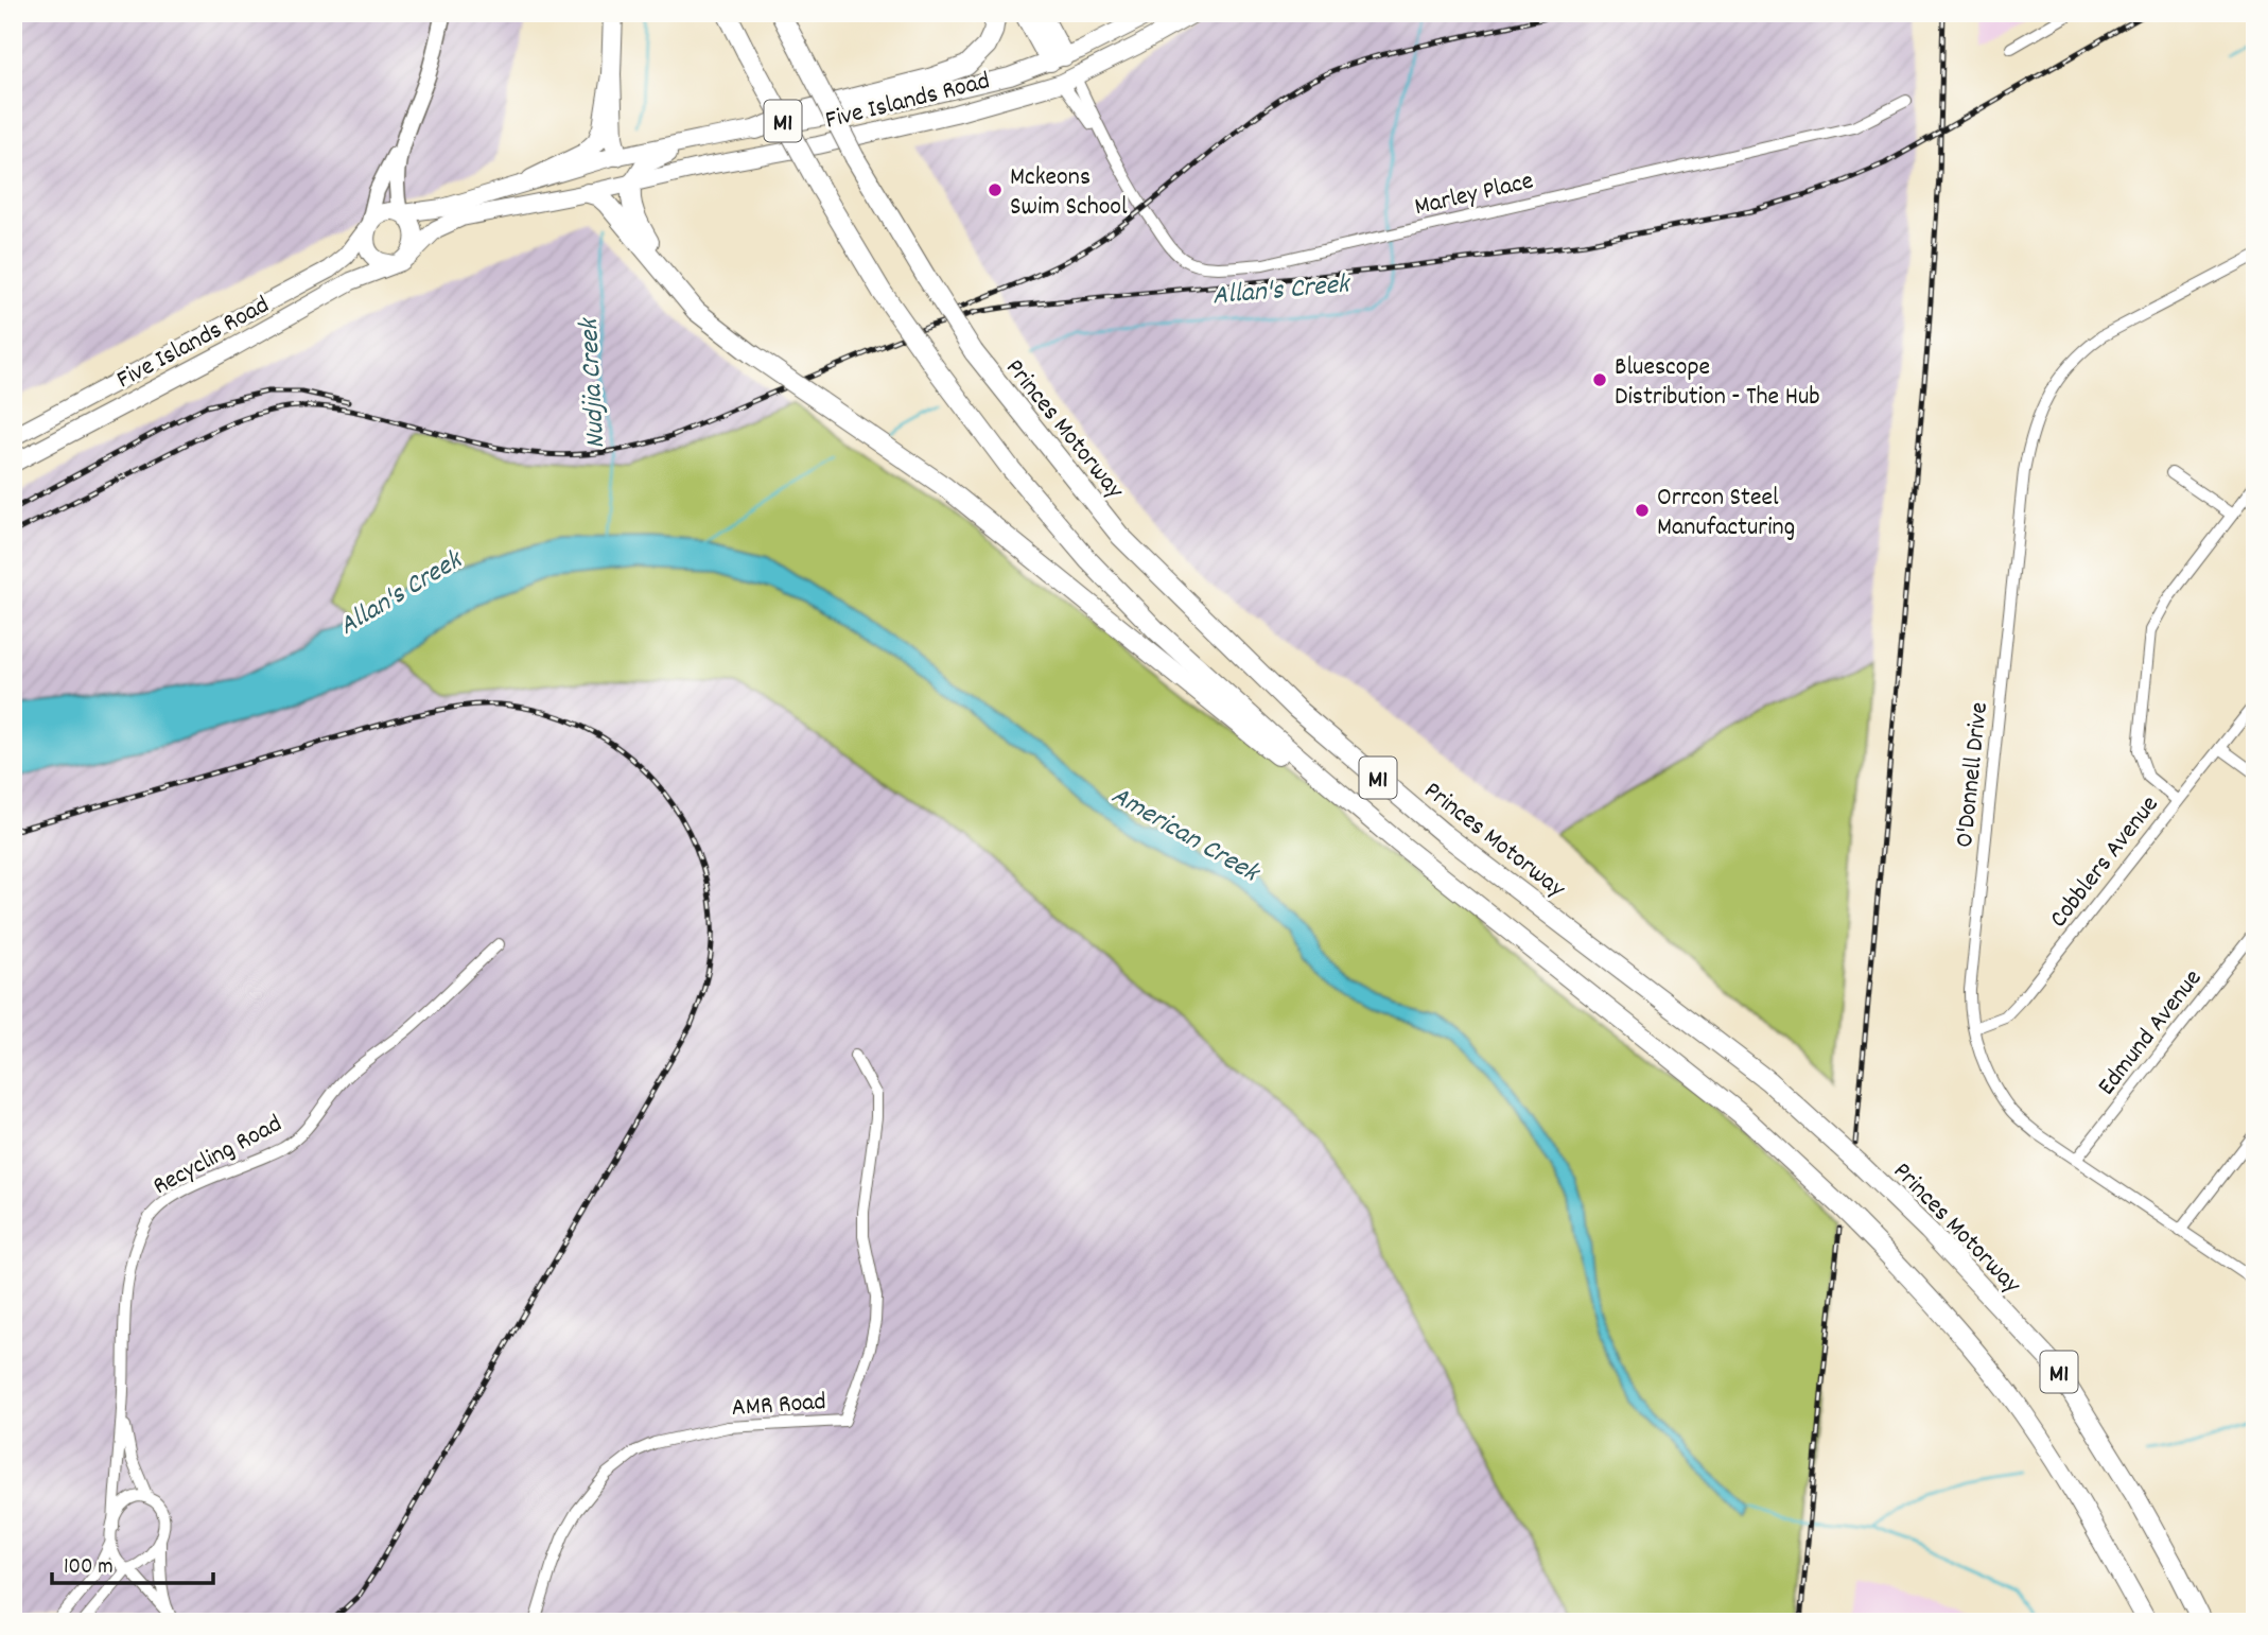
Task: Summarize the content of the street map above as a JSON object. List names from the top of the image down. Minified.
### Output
{"streets":{"highway":["M1","Princes Motorway"],"main road":["Five Islands Road"],"street":["Marley Place","O'Donnell Drive","Cobblers Avenue","Edmund Avenue","Recycling Road","AMR Road"]},"crossings":[["Five Islands Road","Marley Place"],["O'Donnell Drive","Cobblers Avenue"],["O'Donnell Drive","Edmund Avenue"]],"water":["Allan's Creek","Nudjia Creek","American Creek"],"places":["Mckeons Swim School","Bluescope Distribution - The Hub","Orrcon Steel Manufacturing"],"scale_bar":"100 m"}
